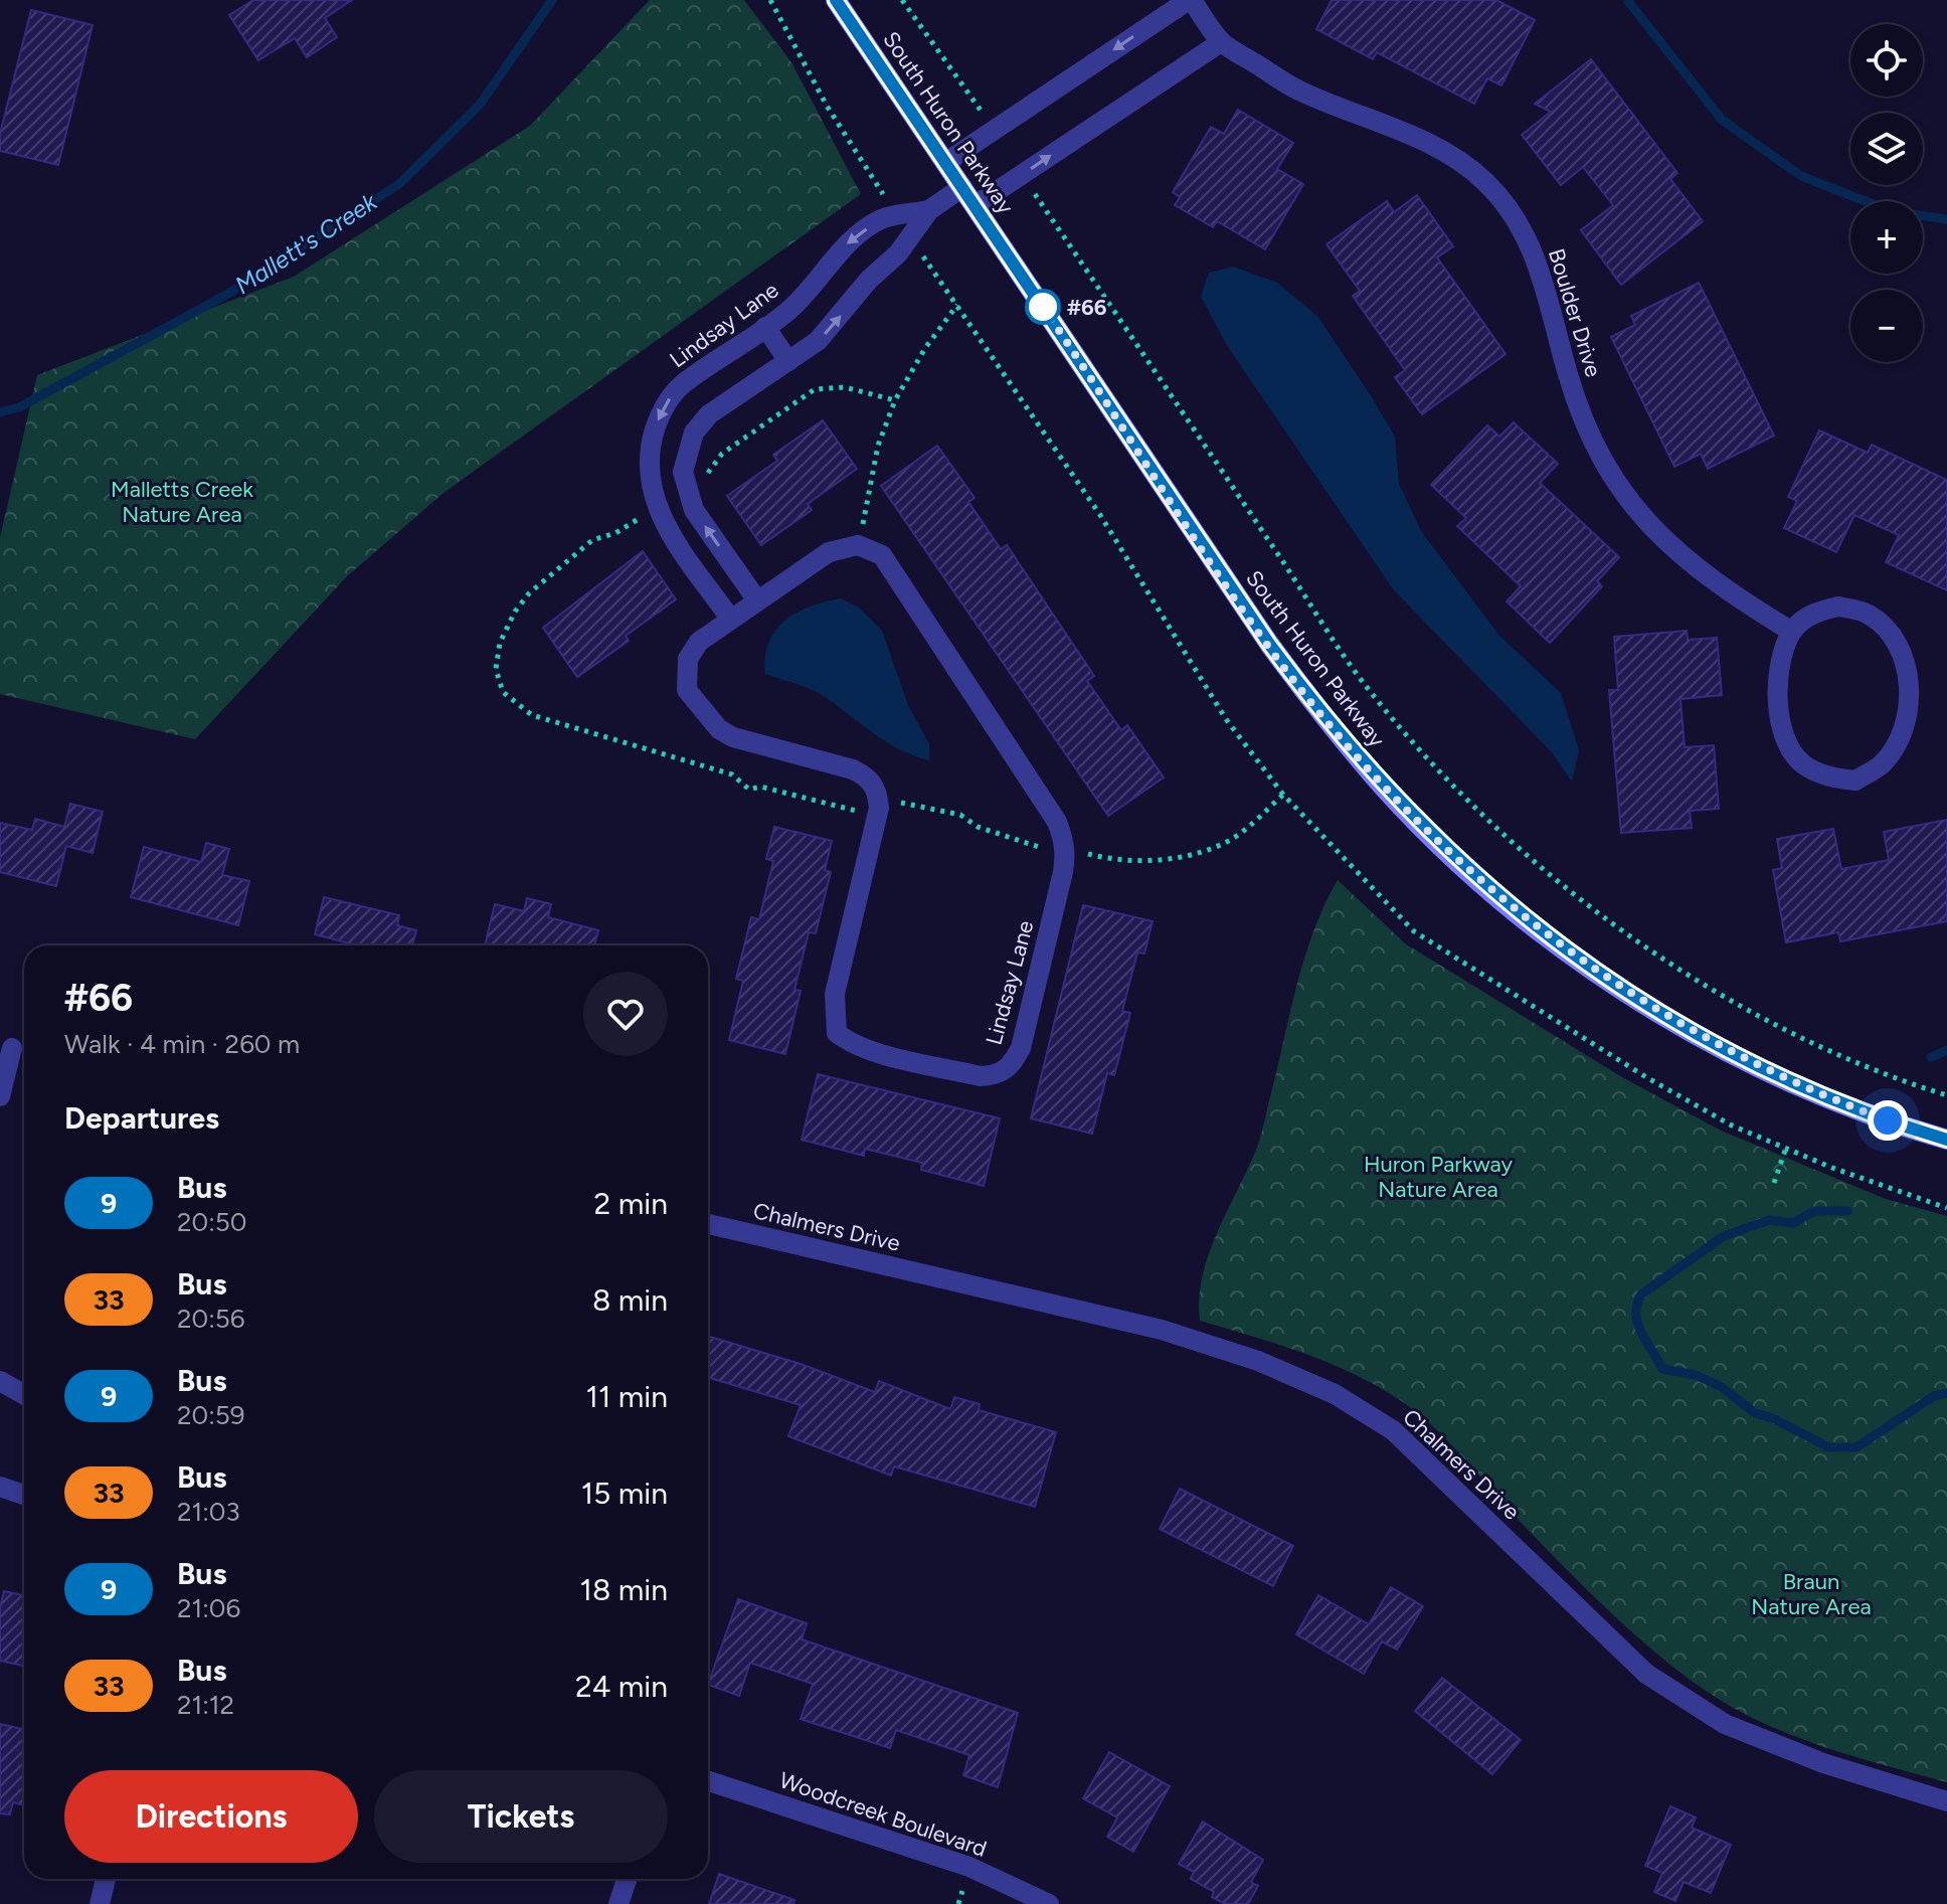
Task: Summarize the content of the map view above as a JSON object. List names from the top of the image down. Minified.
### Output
{"streets":{"main road":["South Huron Parkway"],"street":["Boulder Drive","Lindsay Lane","Chalmers Drive","Woodcreek Boulevard"]},"crossings":[["South Huron Parkway","Boulder Drive"],["South Huron Parkway","Lindsay Lane"]],"water":["Mallett's Creek"],"parks":["Malletts Creek Nature Area","Huron Parkway Nature Area","Braun Nature Area"],"places":["#66"],"lines":["bus line 9"],"page":{"map_buttons":["+","−"],"heading":[["#66","Walk · 4 min · 260 m"],"Departures"],"list":[{"mark":"9","name":"Bus","note":"20:50","value":"2 min"},{"mark":"33","name":"Bus","note":"20:56","value":"8 min"},{"mark":"9","name":"Bus","note":"20:59","value":"11 min"},{"mark":"33","name":"Bus","note":"21:03","value":"15 min"},{"mark":"9","name":"Bus","note":"21:06","value":"18 min"},{"mark":"33","name":"Bus","note":"21:12","value":"24 min"}],"buttons":["Directions","Tickets"]}}
